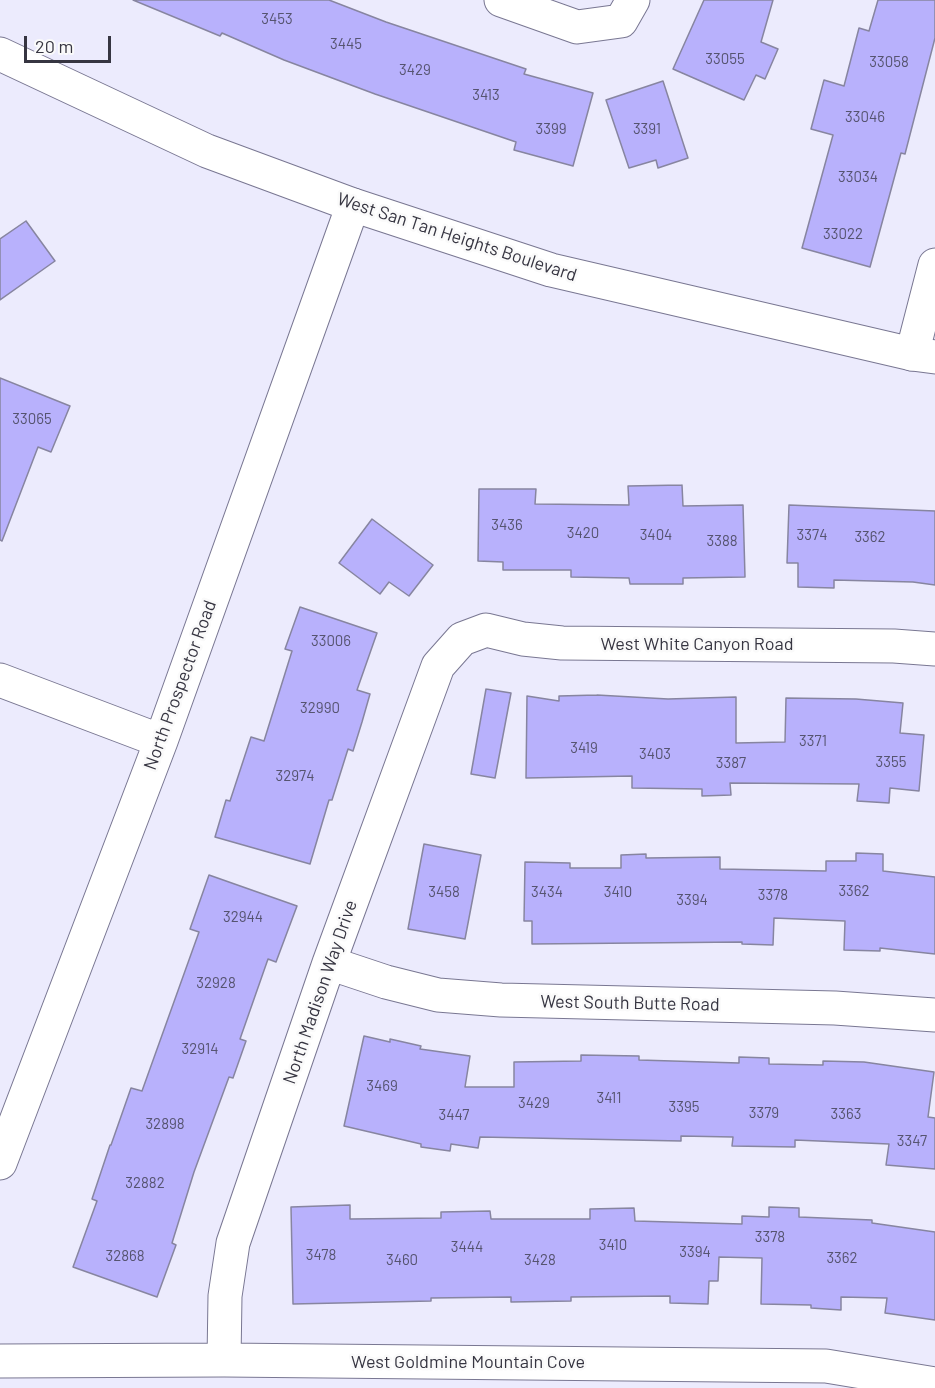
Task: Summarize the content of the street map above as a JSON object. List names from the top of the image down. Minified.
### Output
{"streets":{"street":["West San Tan Heights Boulevard","West White Canyon Road","North Prospector Road","North Madison Way Drive","West South Butte Road","West Goldmine Mountain Cove"]},"crossings":[["West San Tan Heights Boulevard","North Prospector Road"],["West White Canyon Road","North Madison Way Drive"],["North Madison Way Drive","West South Butte Road"],["North Madison Way Drive","West Goldmine Mountain Cove"]],"house_numbers":["3453","3445","33055","33058","3429","3413","33046","3399","3391","33034","33022","33065","3436","3420","3404","3374","3362","3388","33006","32990","3371","3419","3403","3355","3387","32974","3362","3458","3434","3410","3378","3394","32944","32928","32914","3469","3411","3429","3395","3379","3363","3447","32898","3347","32882","3378","3410","3444","3394","3478","32868","3362","3460","3428"],"scale_bar":"20 m"}
